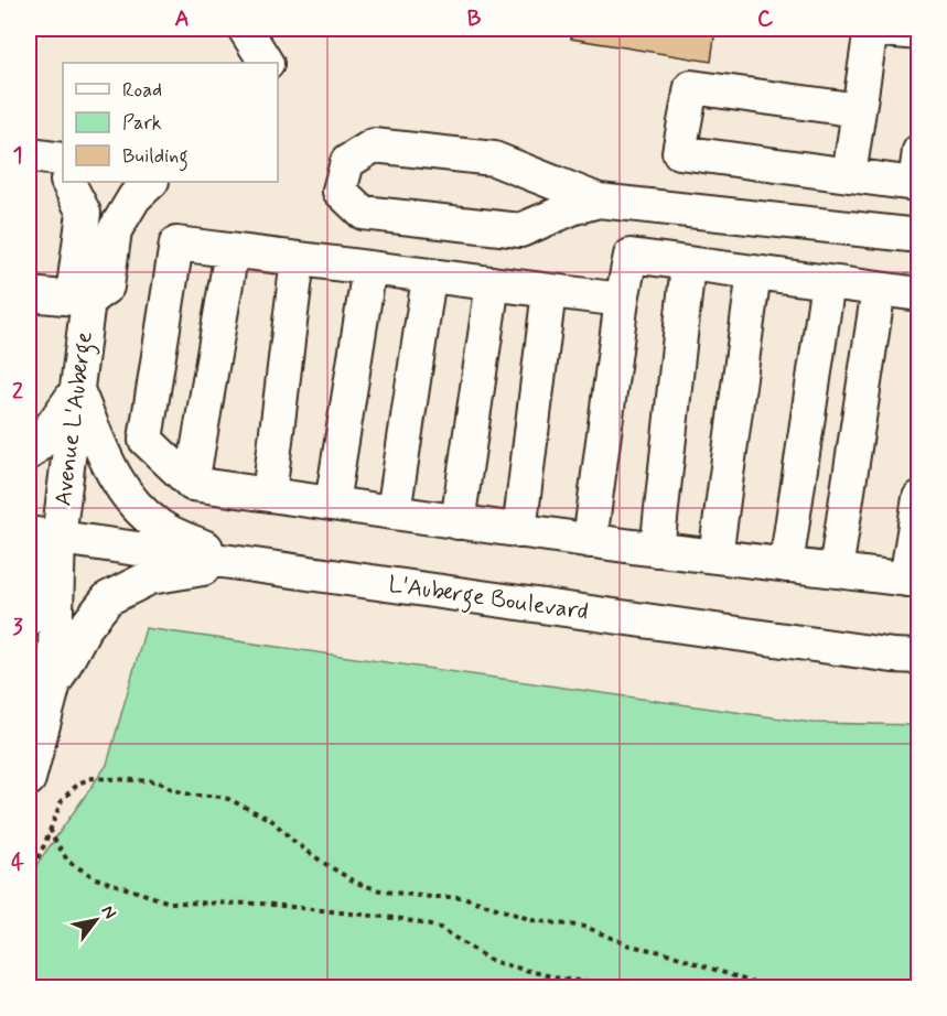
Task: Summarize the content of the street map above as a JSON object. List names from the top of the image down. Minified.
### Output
{"streets":{"street":["Avenue L'Auberge","L'Auberge Boulevard"]},"crossings":[["Avenue L'Auberge","L'Auberge Boulevard"]],"legend":["Road","Park","Building"],"north":"top right","grid":{"columns":["A","B","C"],"rows":["1","2","3","4"]}}
